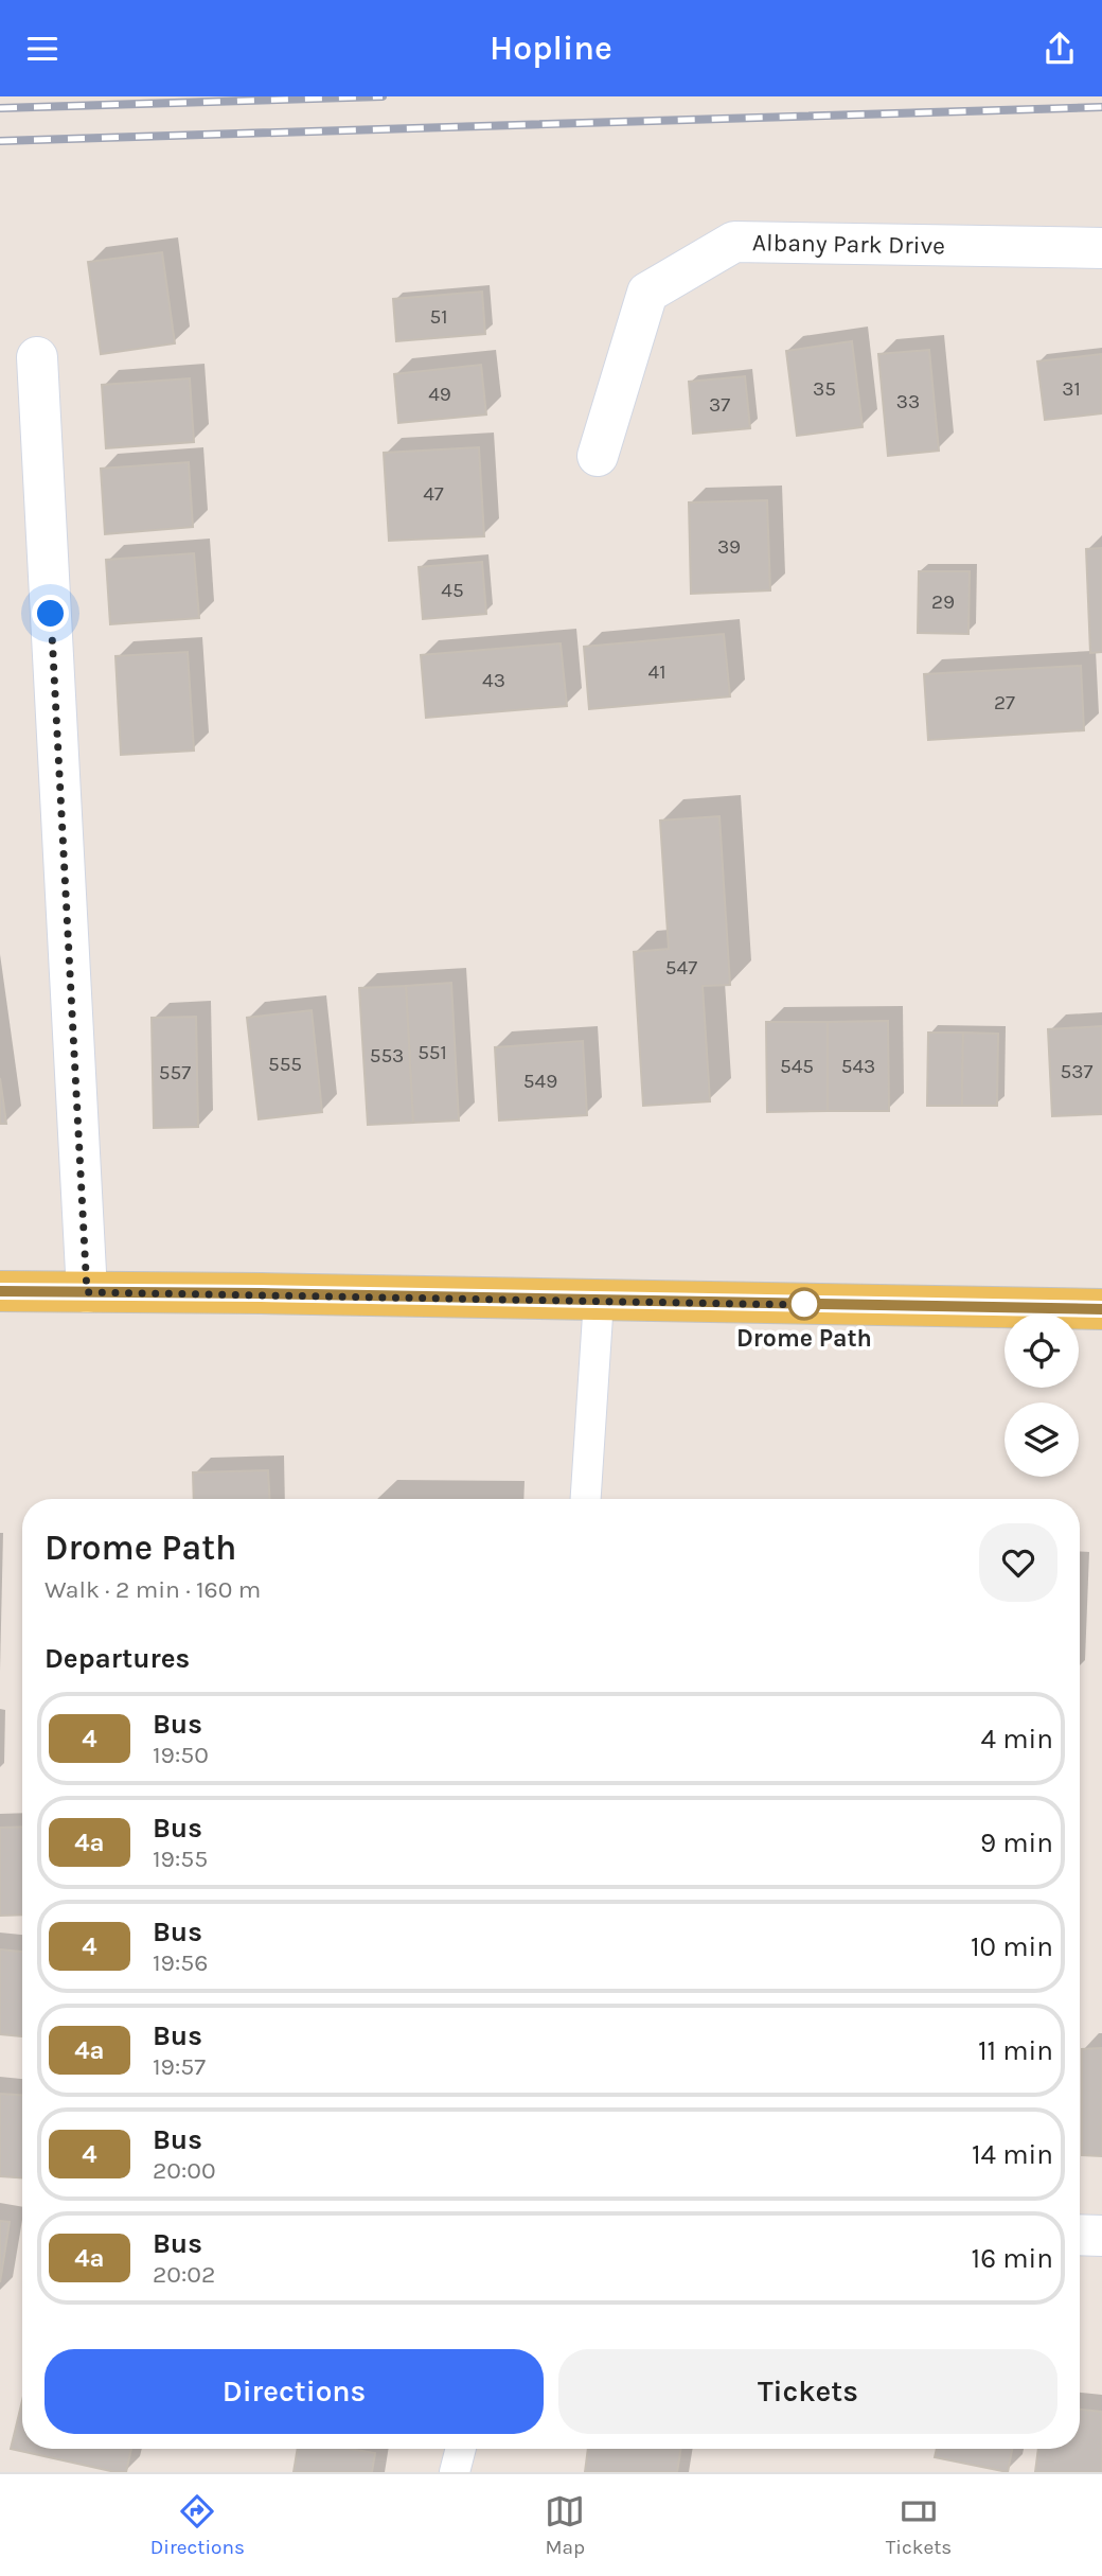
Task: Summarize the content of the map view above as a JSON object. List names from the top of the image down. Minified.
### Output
{"streets":{"street":["Albany Park Drive"]},"places":["Drome Path"],"lines":["bus line 4"],"house_numbers":["51","35","31","49","33","37","47","39","45","29","41","43","27","547","551","553","555","545","543","537","557","549"],"page":{"header":"Hopline","heading":[["Drome Path","Walk · 2 min · 160 m"],"Departures"],"list":[{"mark":"4","name":"Bus","note":"19:50","value":"4 min"},{"mark":"4a","name":"Bus","note":"19:55","value":"9 min"},{"mark":"4","name":"Bus","note":"19:56","value":"10 min"},{"mark":"4a","name":"Bus","note":"19:57","value":"11 min"},{"mark":"4","name":"Bus","note":"20:00","value":"14 min"},{"mark":"4a","name":"Bus","note":"20:02","value":"16 min"}],"buttons":["Directions","Tickets"],"tabs":["Directions","Map","Tickets"]}}
